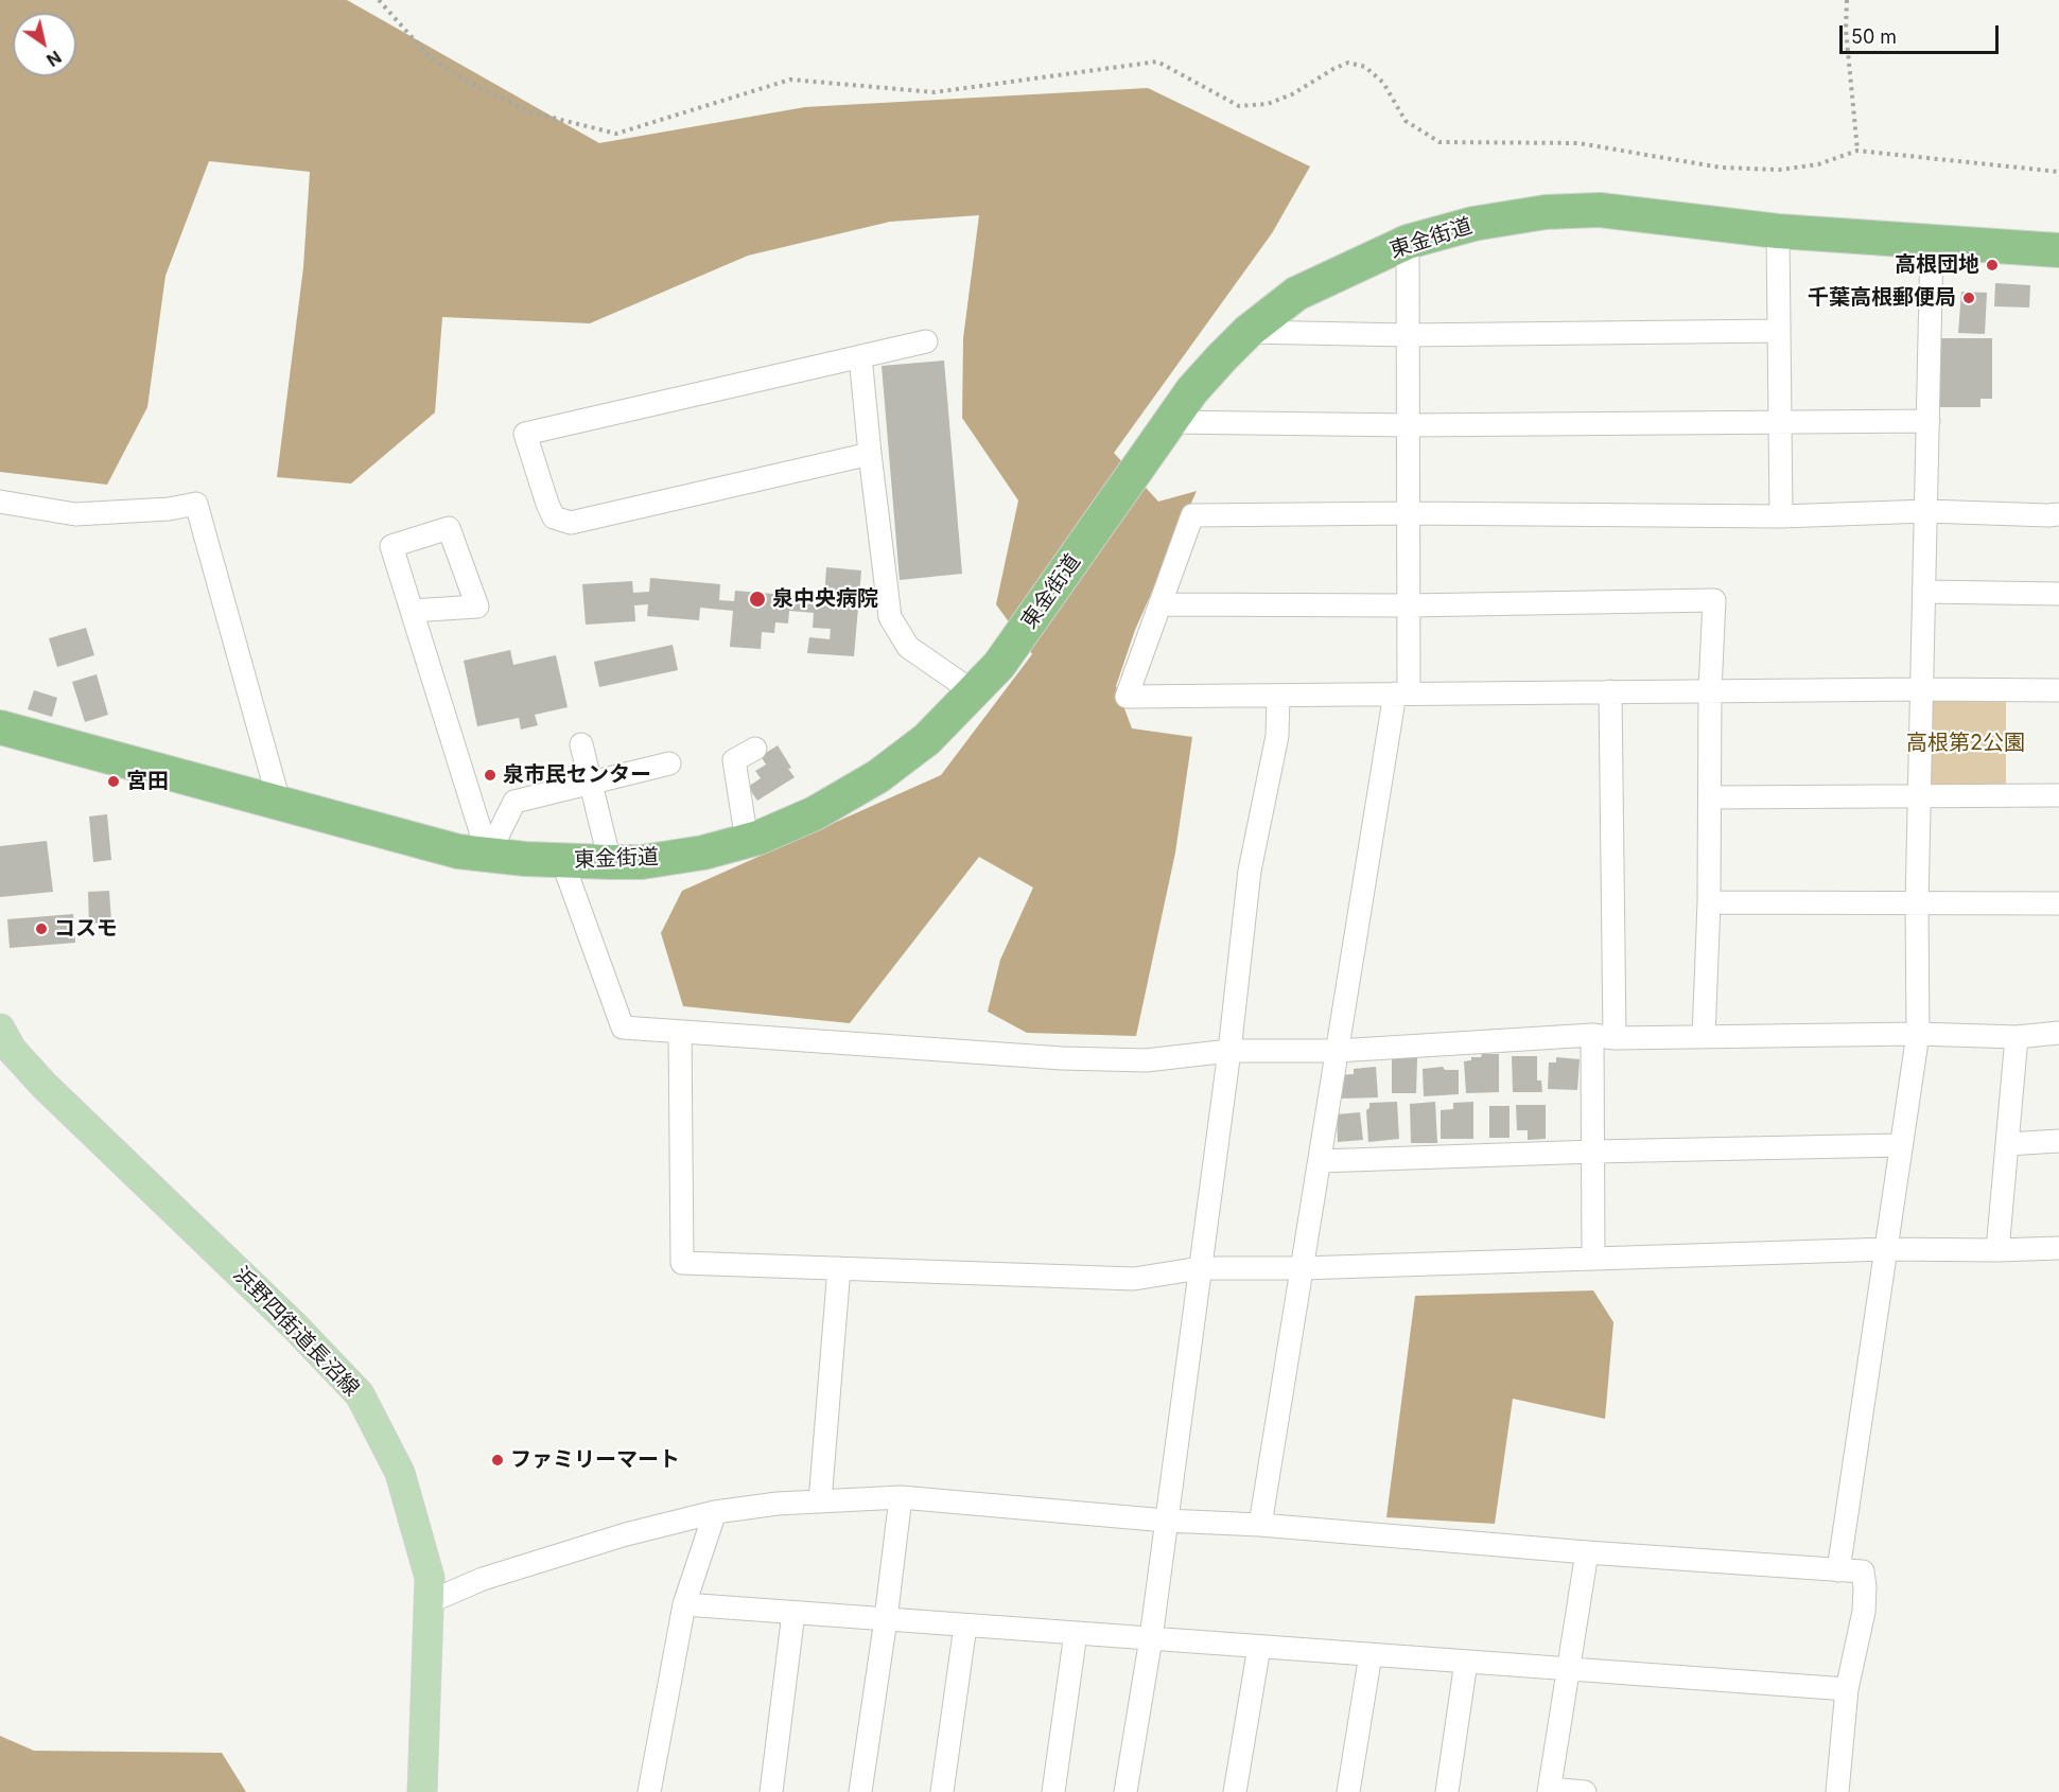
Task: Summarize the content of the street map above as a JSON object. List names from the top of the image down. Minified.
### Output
{"streets":{"highway":["東金街道"],"main road":["浜野四街道長沼線"]},"parks":["高根第2公園"],"places":["高根団地","千葉高根郵便局","泉中央病院","泉市民センター","宮田","コスモ","ファミリーマート"],"scale_bar":"50 m","north":"bottom right"}
